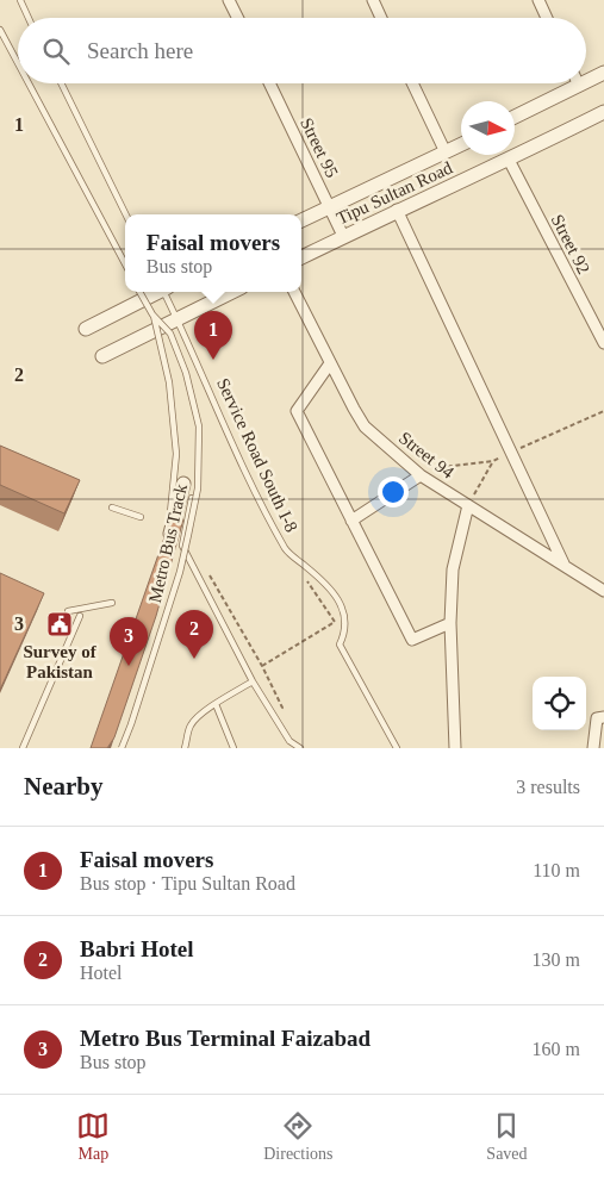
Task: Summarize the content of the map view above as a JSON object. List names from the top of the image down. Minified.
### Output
{"streets":{"street":["Street 95","Tipu Sultan Road","Street 92","Street 94"],"lane":["Service Road South I-8","Metro Bus Track"]},"crossings":[["Street 95","Tipu Sultan Road"],["Tipu Sultan Road","Street 92"]],"places":{"public building":["Survey of Pakistan"]},"north":"right","page":{"search":"Search here","popup":["Faisal movers","Bus stop"],"pins":["1","2","3"],"heading":["Nearby","3 results"],"list":[{"mark":"1","name":"Faisal movers","note":"Bus stop · Tipu Sultan Road","value":"110 m"},{"mark":"2","name":"Babri Hotel","note":"Hotel","value":"130 m"},{"mark":"3","name":"Metro Bus Terminal Faizabad","note":"Bus stop","value":"160 m"}],"nav":["Map","Directions","Saved"]},"grid":{"rows":["1","2","3"]}}
